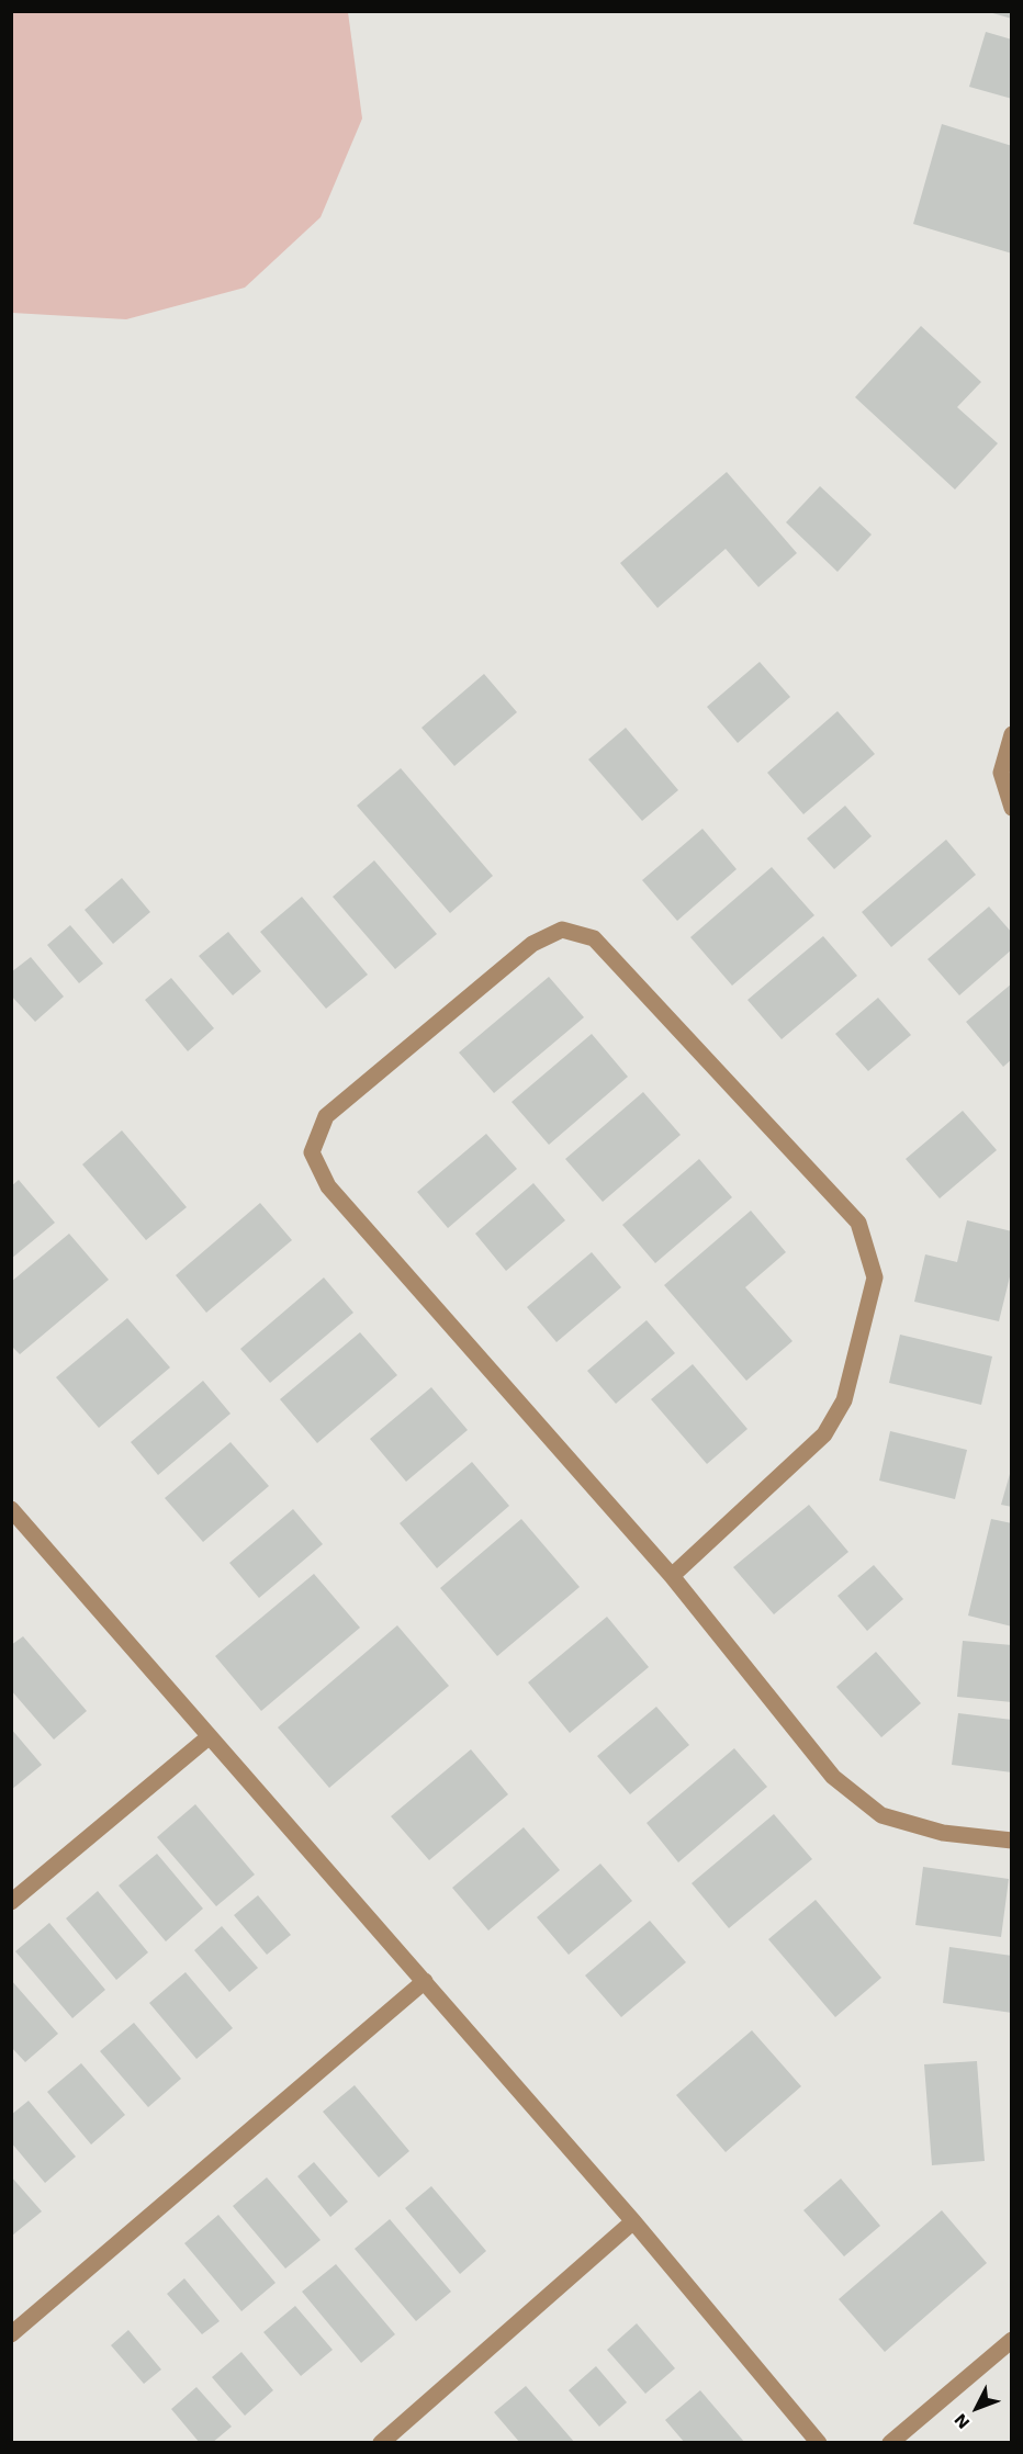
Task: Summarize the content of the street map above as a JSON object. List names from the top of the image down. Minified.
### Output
{"north":"bottom left"}
